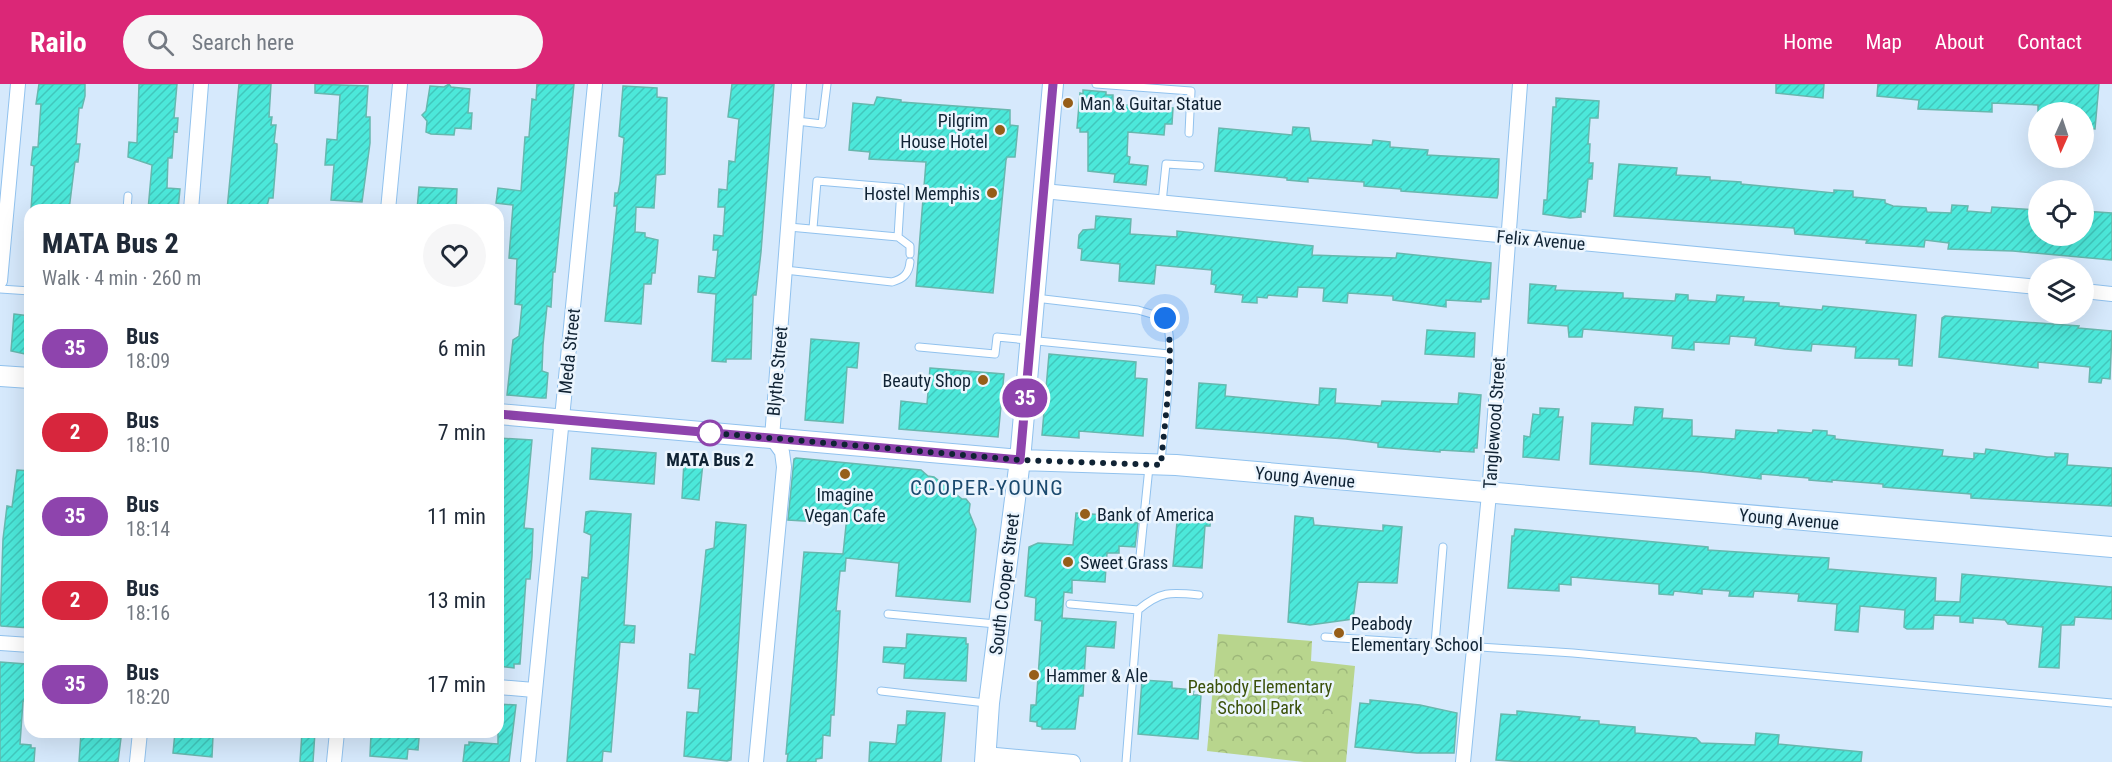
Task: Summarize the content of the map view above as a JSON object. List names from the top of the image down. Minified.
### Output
{"streets":{"street":["Felix Avenue","Meda Street","Blythe Street","Tanglewood Street","Young Avenue","South Cooper Street"]},"crossings":[["Felix Avenue","Tanglewood Street"],["Felix Avenue","South Cooper Street"],["Meda Street","Young Avenue"],["Blythe Street","Young Avenue"],["Tanglewood Street","Young Avenue"],["Young Avenue","South Cooper Street"]],"districts":["COOPER-YOUNG"],"parks":["Peabody Elementary School Park"],"places":["Man & Guitar Statue","Pilgrim House Hotel","Hostel Memphis","Beauty Shop","MATA Bus 2","Imagine Vegan Cafe","Bank of America","Sweet Grass","Peabody Elementary School","Hammer & Ale"],"lines":["bus line 35"],"north":"bottom","page":{"header":"Railo","search":"Search here","nav":["Home","Map","About","Contact"],"on_map":"35","heading":["MATA Bus 2","Walk · 4 min · 260 m"],"list":[{"mark":"35","name":"Bus","note":"18:09","value":"6 min"},{"mark":"2","name":"Bus","note":"18:10","value":"7 min"},{"mark":"35","name":"Bus","note":"18:14","value":"11 min"},{"mark":"2","name":"Bus","note":"18:16","value":"13 min"},{"mark":"35","name":"Bus","note":"18:20","value":"17 min"}]}}
